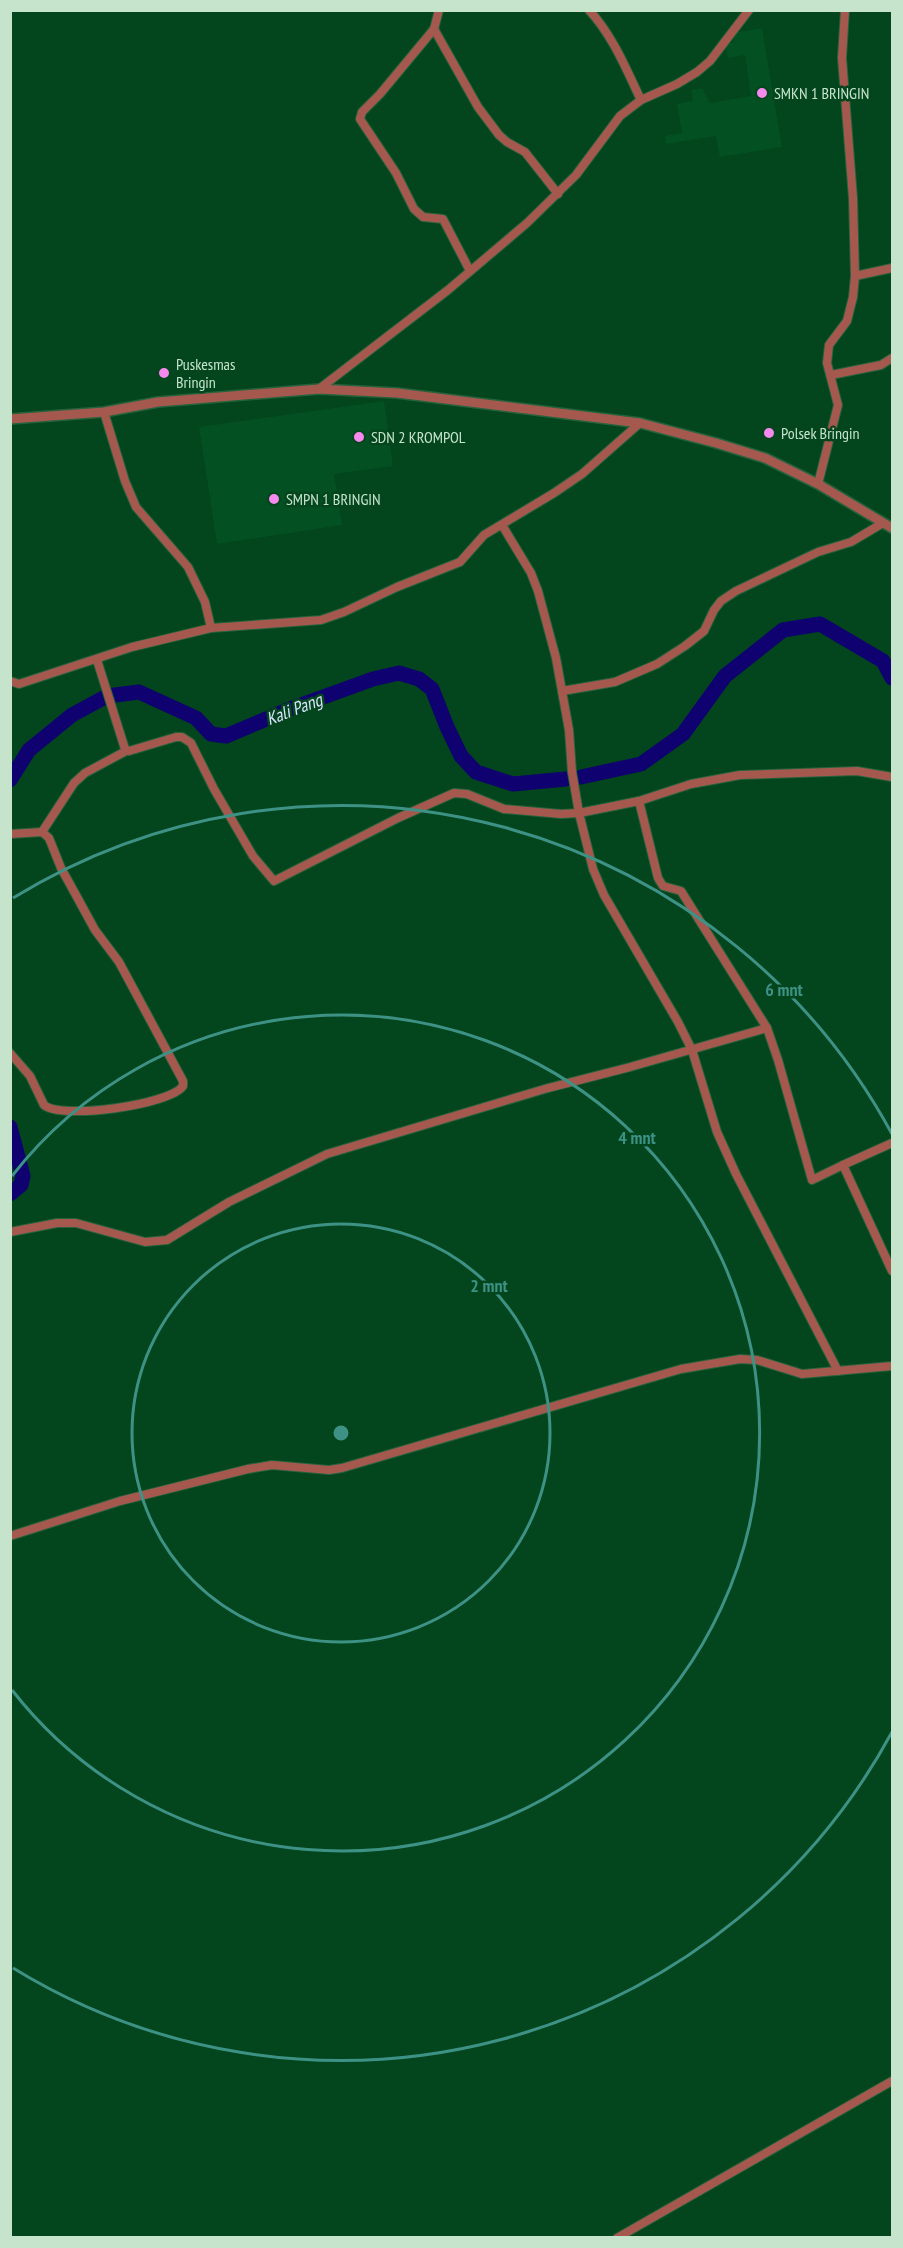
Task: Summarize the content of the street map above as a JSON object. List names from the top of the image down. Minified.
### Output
{"water":["Kali Pang"],"places":["SMKN 1 BRINGIN","Puskesmas Bringin","Polsek Bringin","SDN 2 KROMPOL","SMPN 1 BRINGIN"],"rings":["6 mnt","4 mnt","2 mnt"]}
